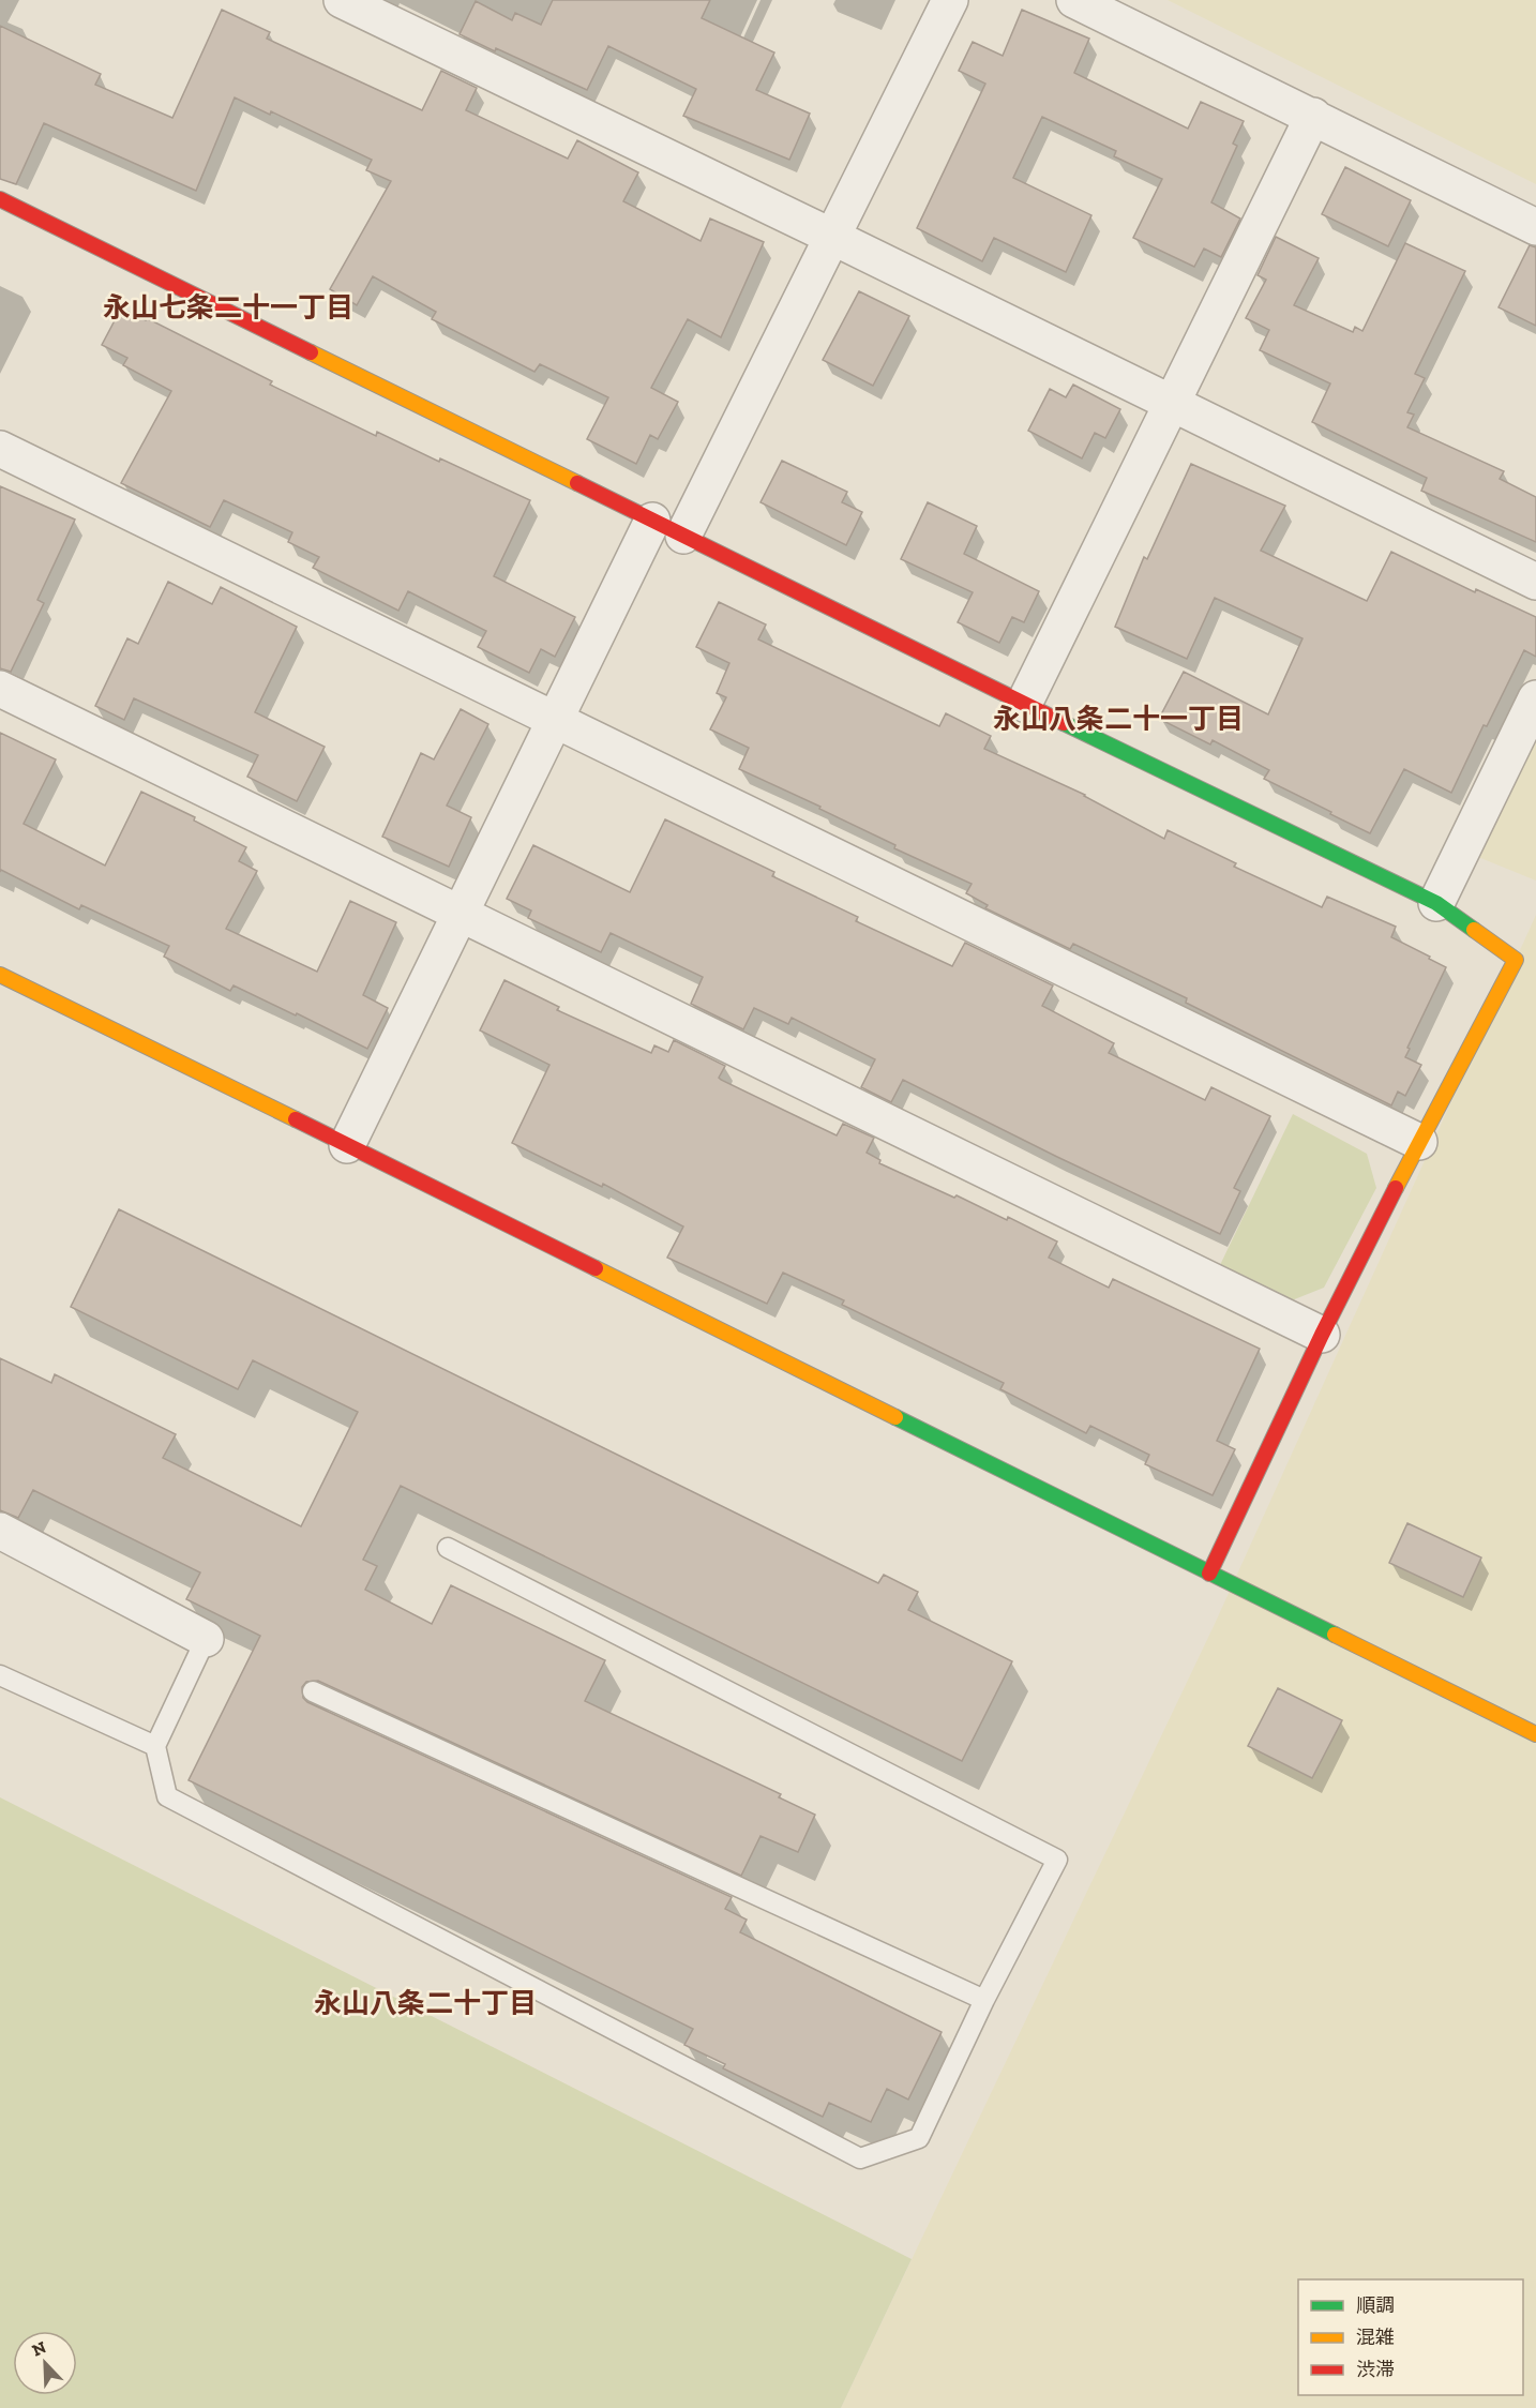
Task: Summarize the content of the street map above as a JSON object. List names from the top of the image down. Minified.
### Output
{"districts":["永山七条二十一丁目","永山八条二十一丁目","永山八条二十丁目"],"legend":["順調","混雑","渋滞"],"north":"top left"}
